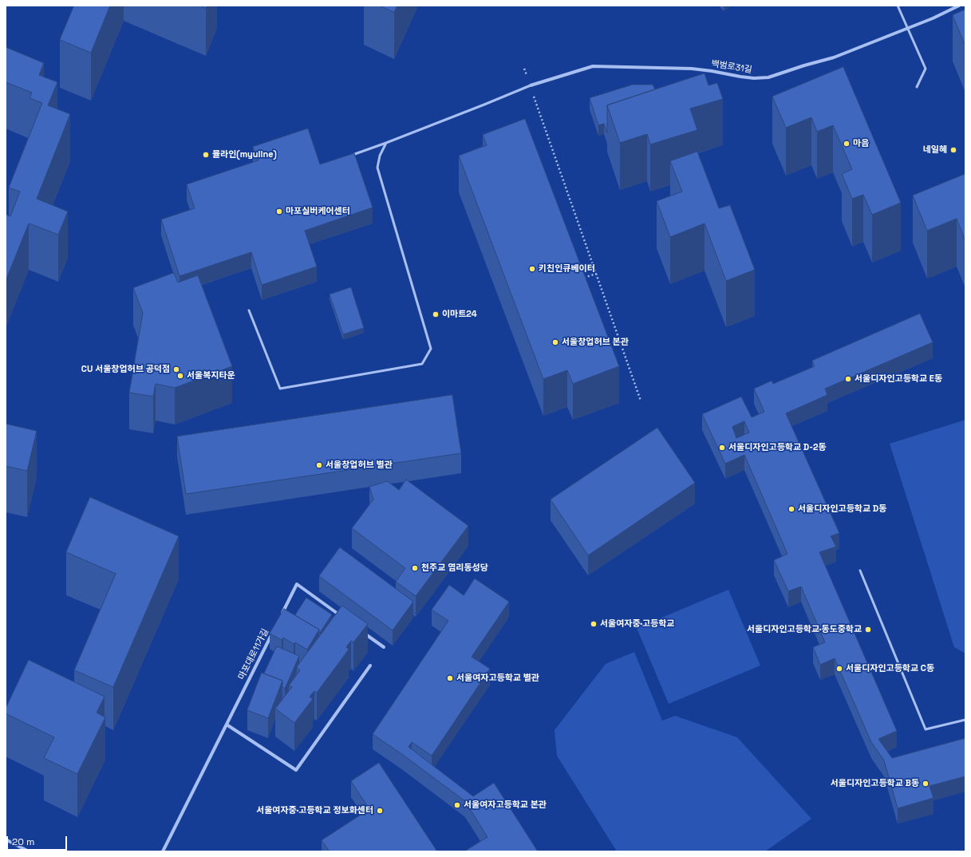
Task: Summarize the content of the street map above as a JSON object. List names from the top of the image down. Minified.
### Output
{"streets":{"street":["백범로31길","마포대로11가길"]},"places":["마음","네일혜","뮬라인(myuline)","마포실버케어센터","키친인큐베이터","이마트24","서울창업허브 본관","CU 서울창업허브 공덕점","서울복지타운","서울디자인고등학교 E동","서울디자인고등학교 D-2동","서울창업허브 별관","서울디자인고등학교 D동","천주교 염리동성당","서울여자중·고등학교","서울디자인고등학교·동도중학교","서울디자인고등학교 C동","서울여자고등학교 별관","서울디자인고등학교 B동","서울여자고등학교 본관","서울여자중·고등학교 정보화센터"],"scale_bar":"20 m"}
